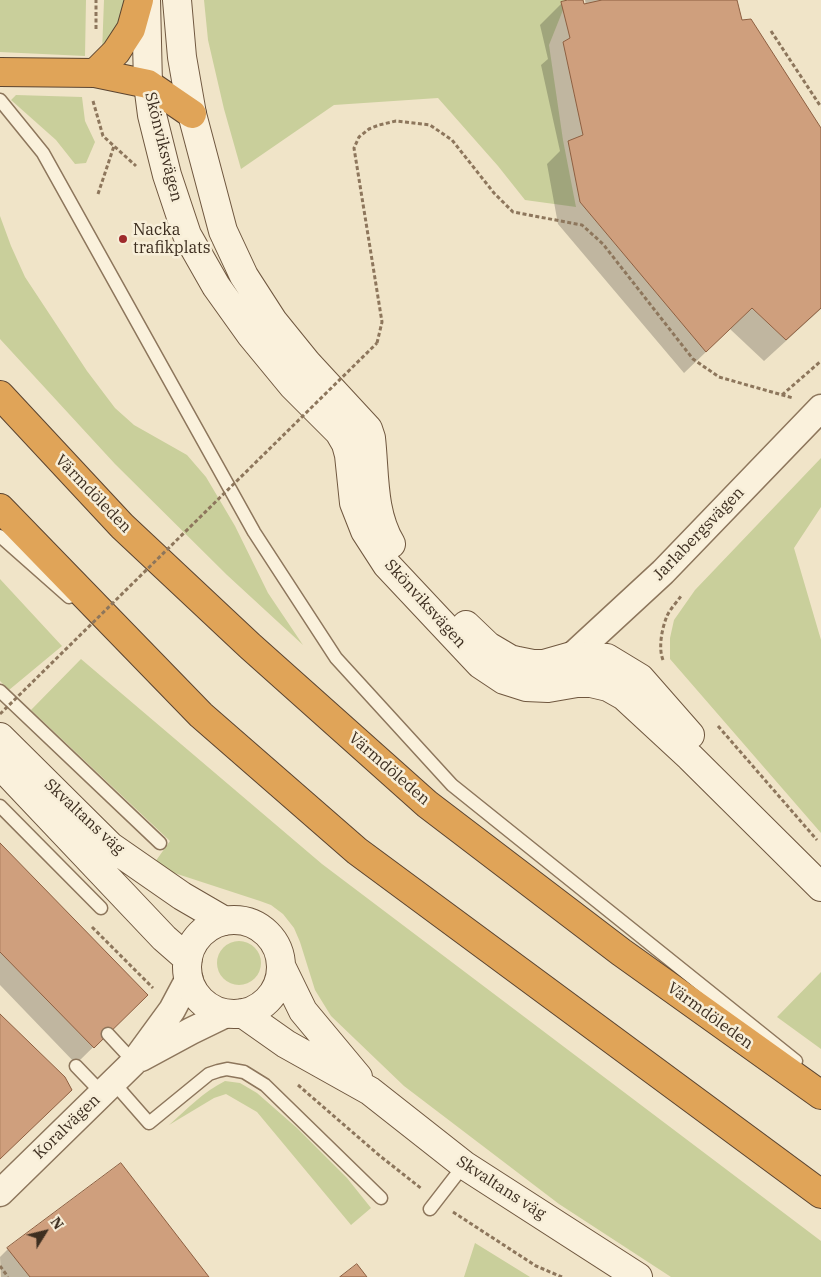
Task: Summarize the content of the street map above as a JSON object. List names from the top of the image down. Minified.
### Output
{"streets":{"highway":["Värmdöleden"],"street":["Skönviksvägen","Jarlabergsvägen","Skvaltans väg","Koralvägen"]},"crossings":[["Skönviksvägen","Jarlabergsvägen"],["Skvaltans väg","Koralvägen"]],"places":["Nacka trafikplats"],"north":"top right"}
